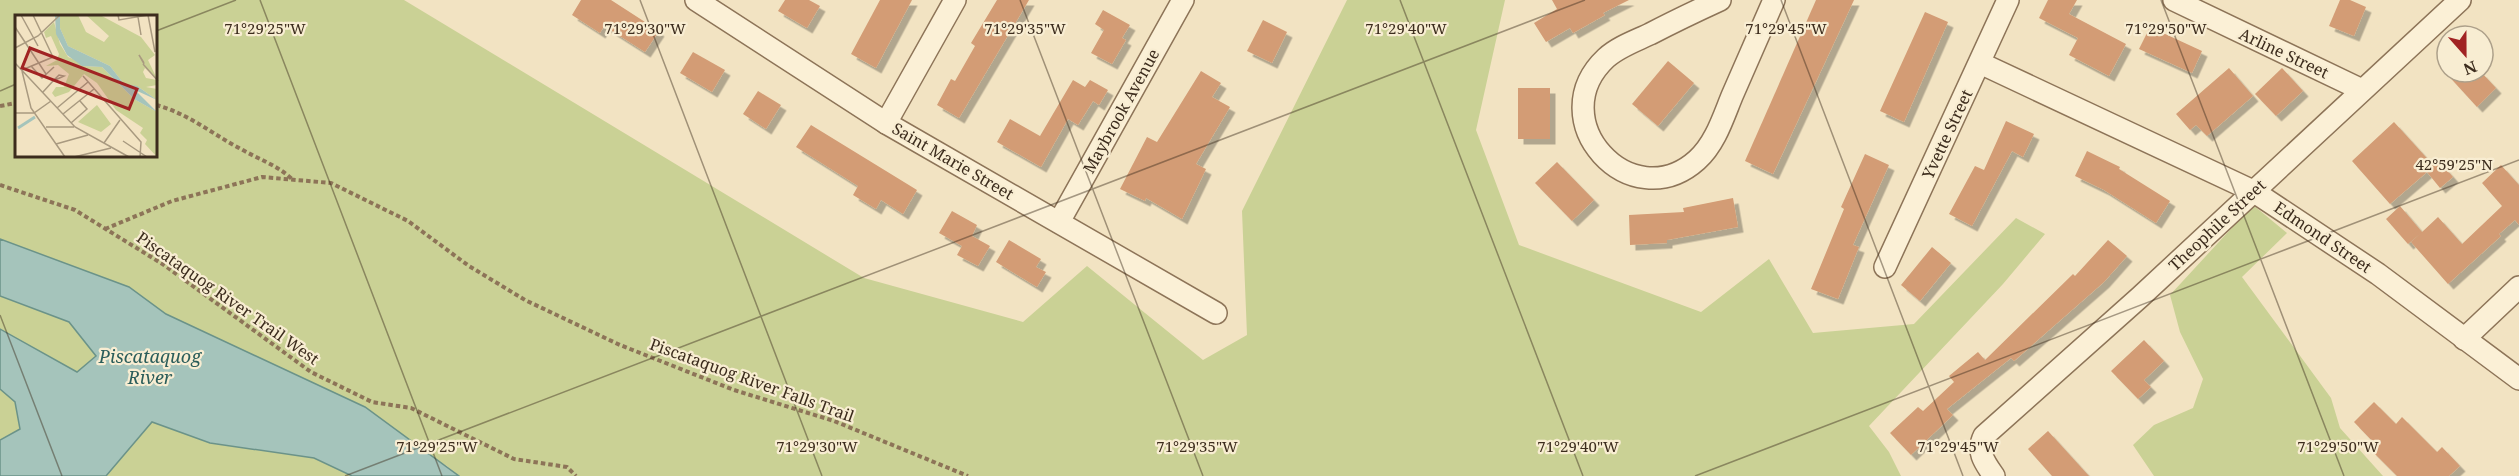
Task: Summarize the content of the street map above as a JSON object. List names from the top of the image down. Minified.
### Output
{"streets":{"street":["Arline Street","Maybrook Avenue","Yvette Street","Saint Marie Street","Theophile Street","Edmond Street"],"path":["Piscataquog River Trail West","Piscataquog River Falls Trail"]},"crossings":[["Arline Street","Theophile Street"],["Maybrook Avenue","Saint Marie Street"],["Yvette Street","Edmond Street"],["Theophile Street","Edmond Street"],["Piscataquog River Trail West","Piscataquog River Falls Trail"]],"water":["Piscataquog River"],"north":"bottom","coordinates":["71°29'35\"W","71°29'40\"W","71°29'25\"W","71°29'30\"W","71°29'45\"W","71°29'50\"W","42°59'25\"N"]}
